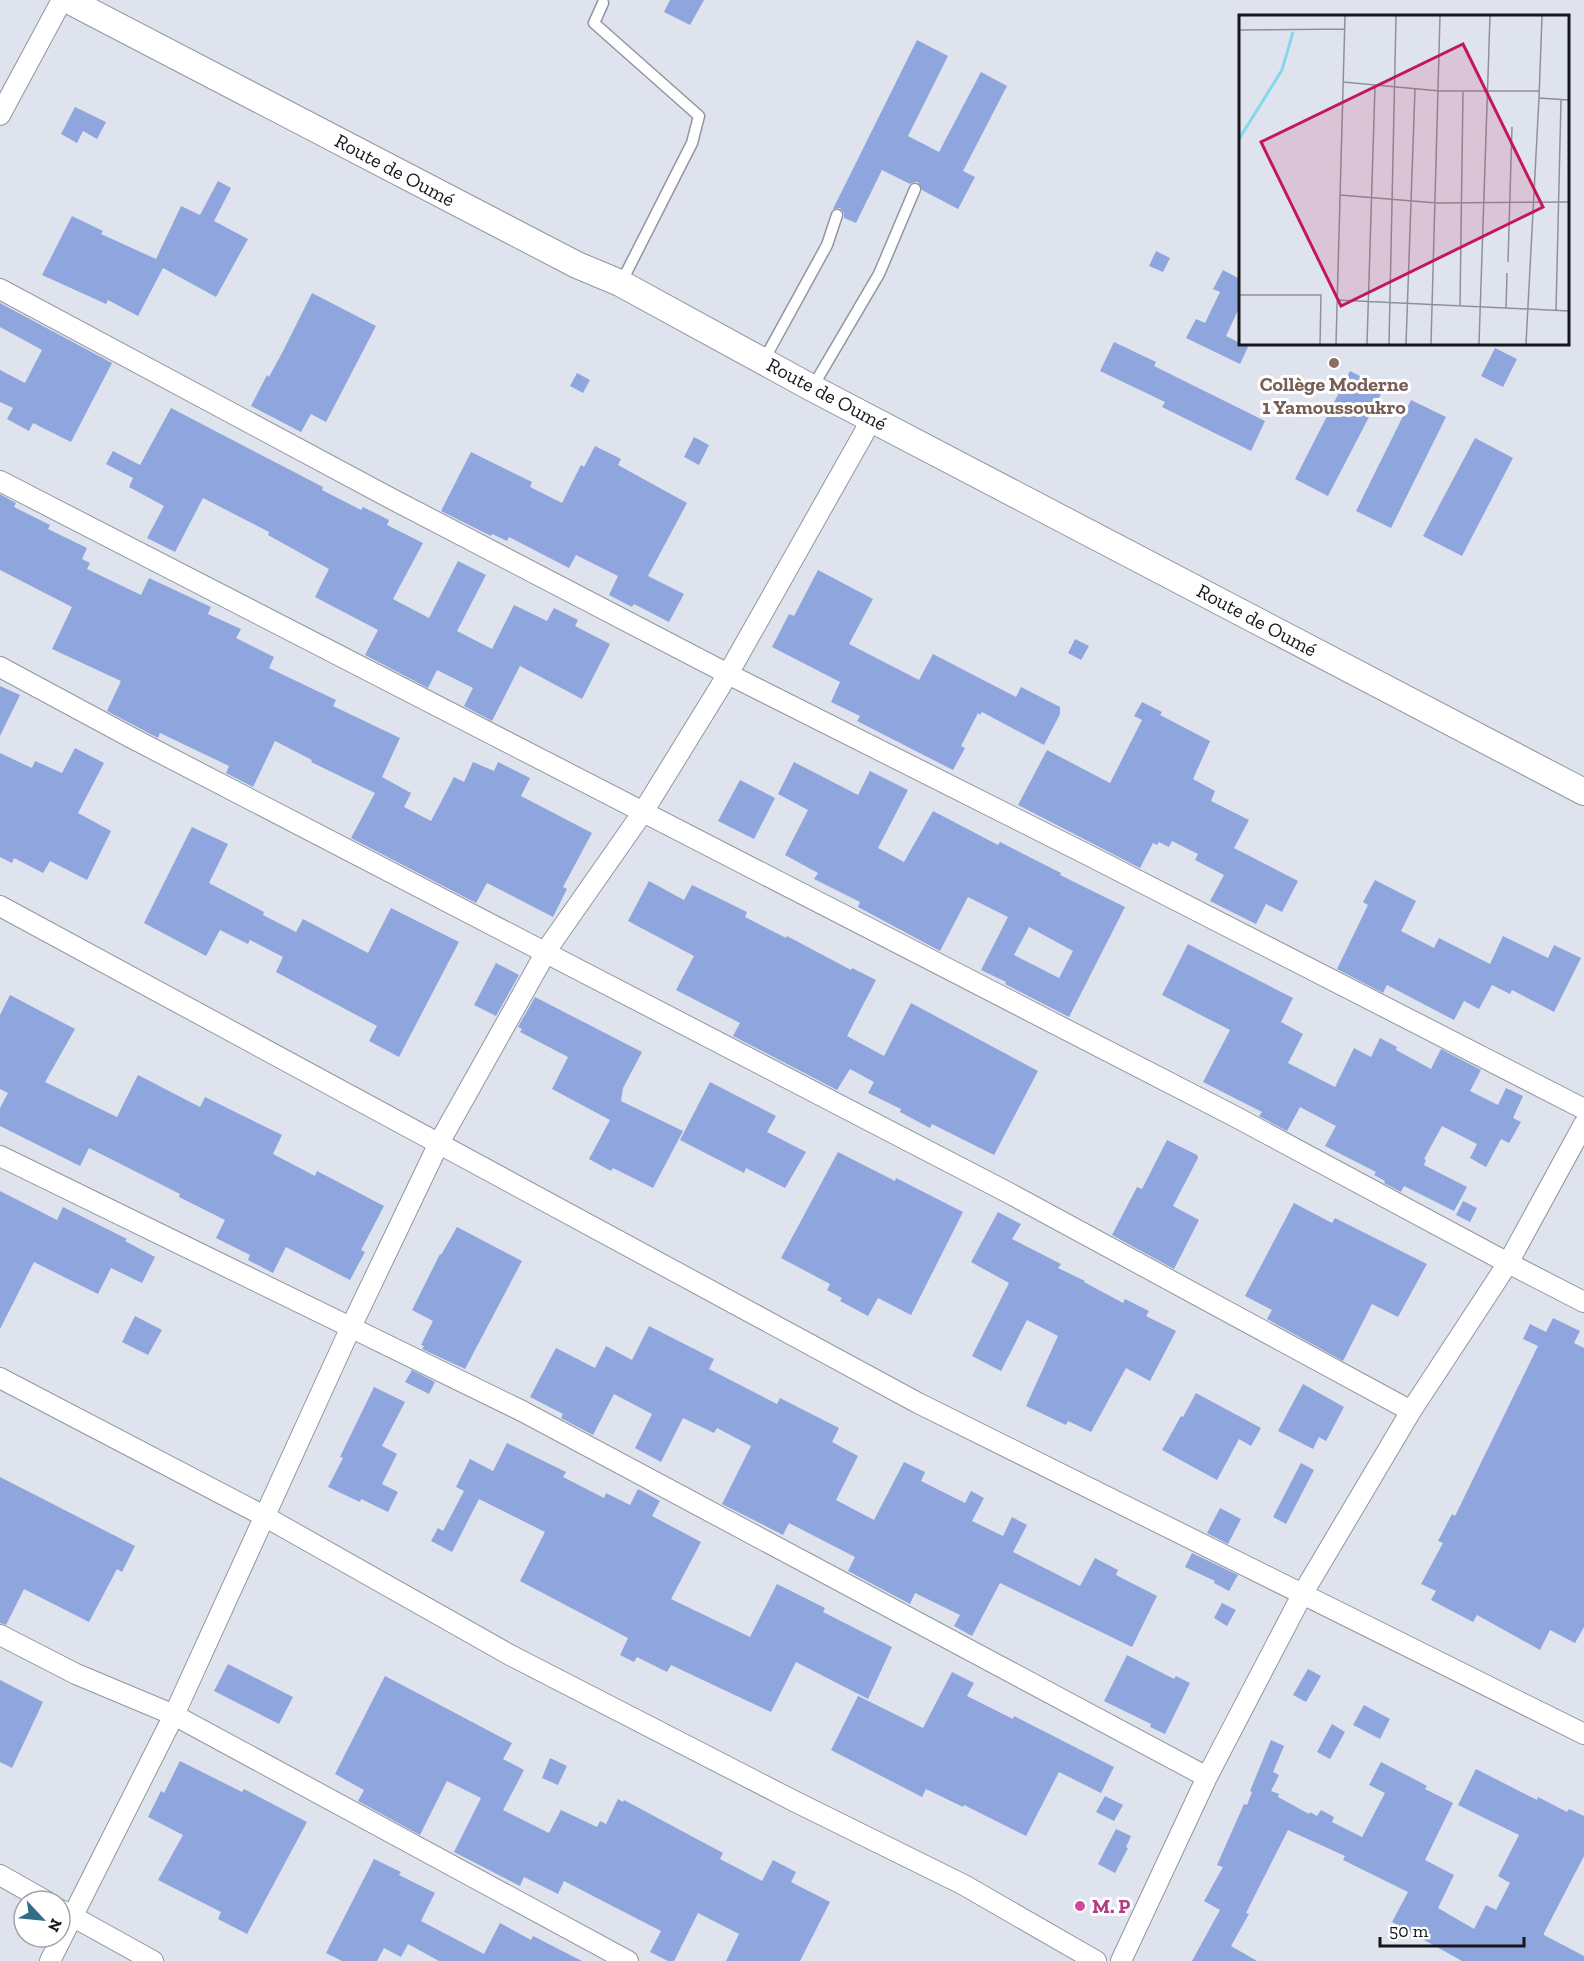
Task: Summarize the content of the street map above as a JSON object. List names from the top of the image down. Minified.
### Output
{"streets":{"street":["Route de Oumé"]},"places":["Collège Moderne 1 Yamoussoukro","M. P"],"scale_bar":"50 m","north":"bottom right"}
